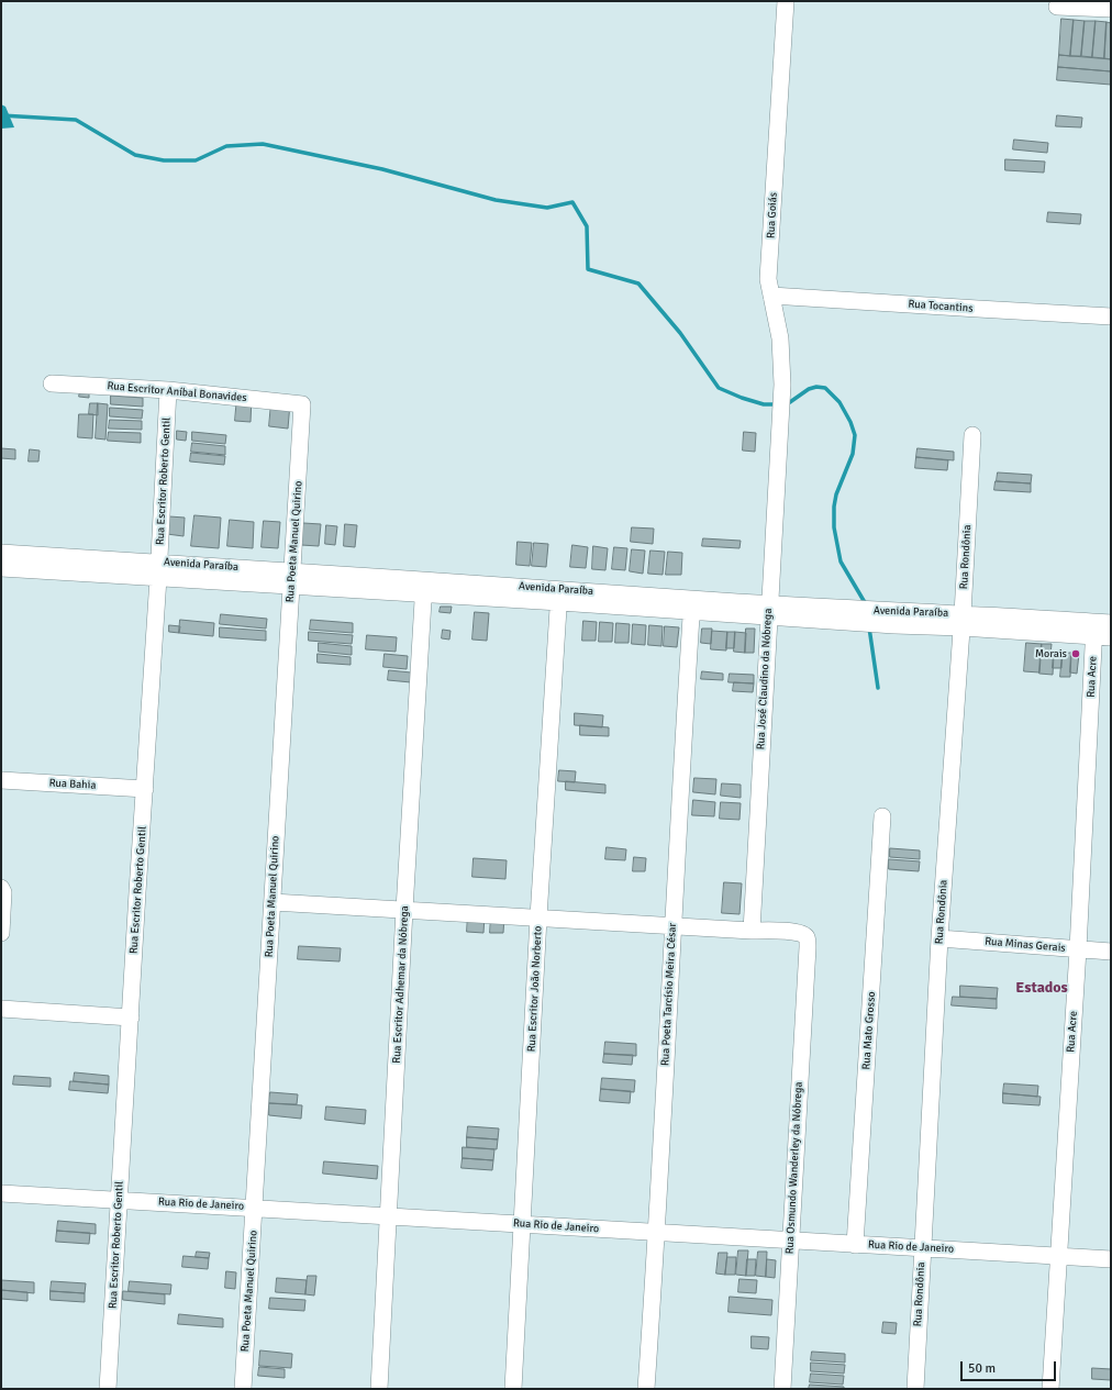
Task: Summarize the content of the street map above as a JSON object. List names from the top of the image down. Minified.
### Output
{"streets":{"street":["Rua Goiás","Rua Tocantins","Rua Escritor Aníbal Bonavides","Rua Escritor Roberto Gentil","Rua Poeta Manuel Quirino","Rua Rondônia","Avenida Paraíba","Rua Acre","Rua José Claudino da Nóbrega","Rua Bahia","Rua Minas Gerais","Rua Escritor Adhemar da Nóbrega","Rua Escritor João Norberto","Rua Poeta Tarcísio Meira César","Rua Mato Grosso","Rua Osmundo Wanderley da Nóbrega","Rua Rio de Janeiro"]},"crossings":[["Rua Goiás","Rua Tocantins"],["Rua Goiás","Rua José Claudino da Nóbrega"],["Rua Escritor Aníbal Bonavides","Rua Escritor Roberto Gentil"],["Rua Escritor Aníbal Bonavides","Rua Poeta Manuel Quirino"],["Rua Escritor Roberto Gentil","Avenida Paraíba"],["Rua Escritor Roberto Gentil","Rua Bahia"],["Rua Escritor Roberto Gentil","Rua Rio de Janeiro"],["Rua Poeta Manuel Quirino","Avenida Paraíba"],["Rua Poeta Manuel Quirino","Rua Rio de Janeiro"],["Rua Rondônia","Avenida Paraíba"],["Rua Rondônia","Rua Minas Gerais"],["Rua Rondônia","Rua Rio de Janeiro"],["Avenida Paraíba","Rua Acre"],["Avenida Paraíba","Rua José Claudino da Nóbrega"],["Avenida Paraíba","Rua Escritor Adhemar da Nóbrega"],["Avenida Paraíba","Rua Escritor João Norberto"],["Avenida Paraíba","Rua Poeta Tarcísio Meira César"],["Rua Acre","Rua Minas Gerais"],["Rua Acre","Rua Rio de Janeiro"],["Rua José Claudino da Nóbrega","Rua Osmundo Wanderley da Nóbrega"],["Rua Escritor Adhemar da Nóbrega","Rua Rio de Janeiro"],["Rua Escritor João Norberto","Rua Rio de Janeiro"],["Rua Poeta Tarcísio Meira César","Rua Rio de Janeiro"],["Rua Mato Grosso","Rua Rio de Janeiro"],["Rua Osmundo Wanderley da Nóbrega","Rua Rio de Janeiro"]],"districts":["Estados"],"places":["Morais"],"scale_bar":"50 m"}
